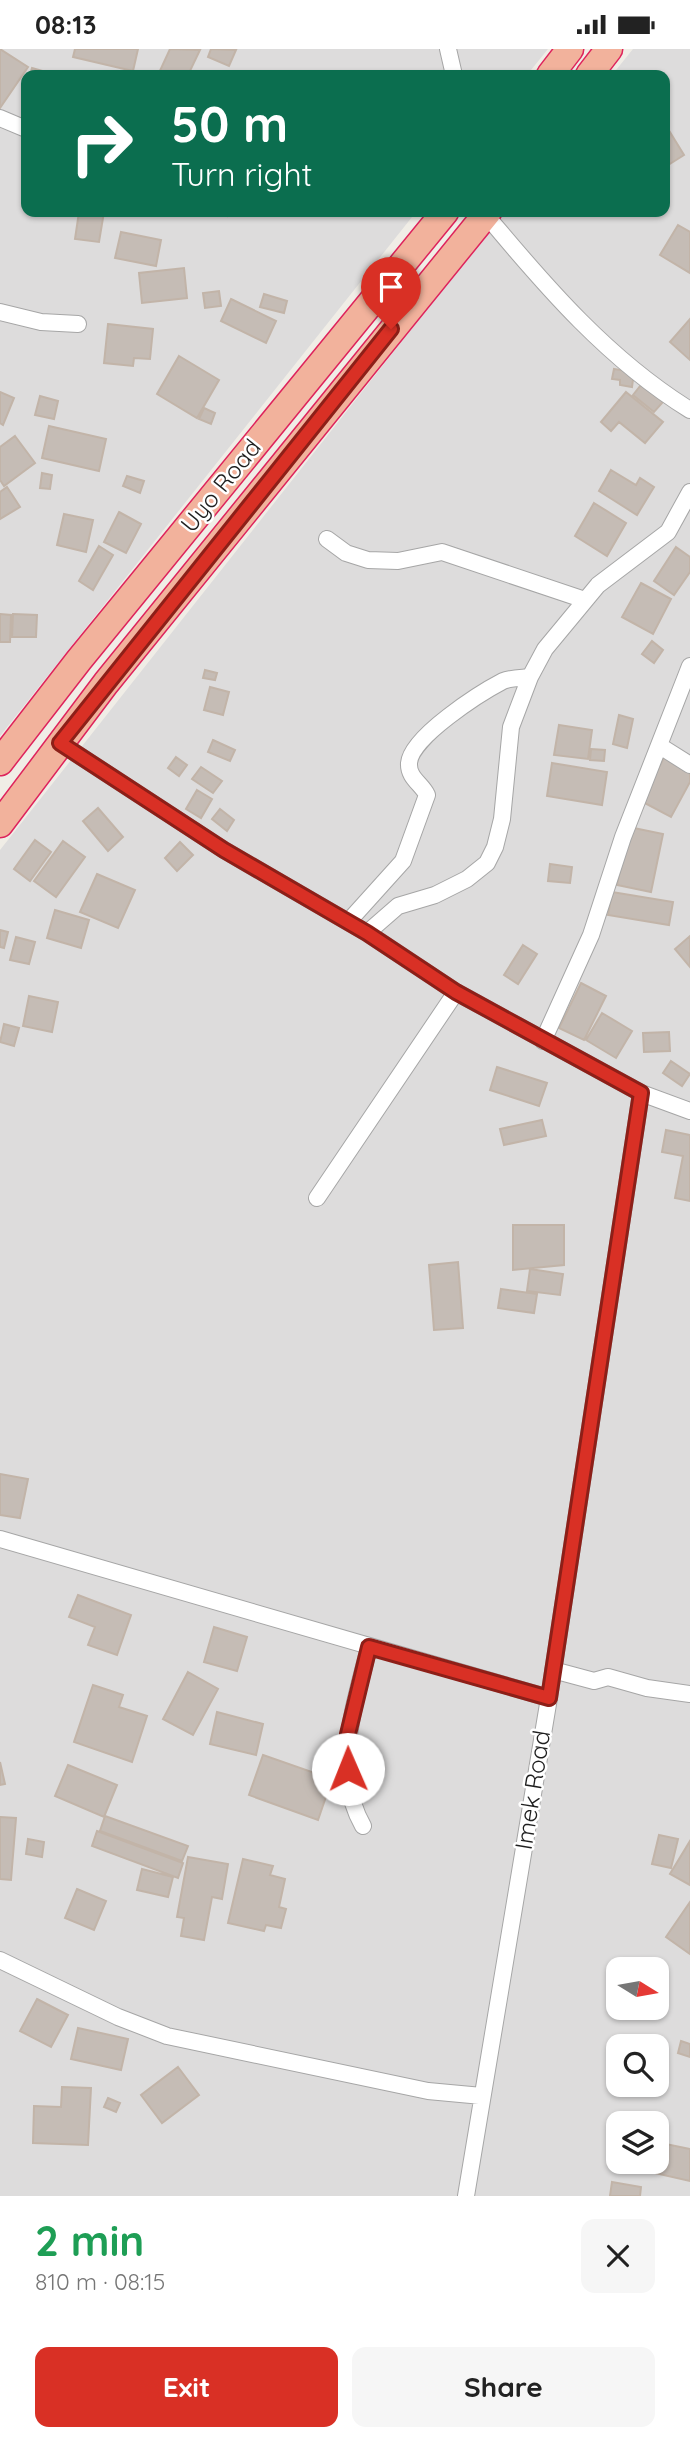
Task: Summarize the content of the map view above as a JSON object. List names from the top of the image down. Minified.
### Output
{"streets":{"highway":["Uyo Road"],"street":["Imek Road"]},"north":"right","page":{"status":"08:13","turn":["50 m","Turn right"],"heading":["2 min","810 m · 08:15"],"buttons":["Exit","Share"]}}
